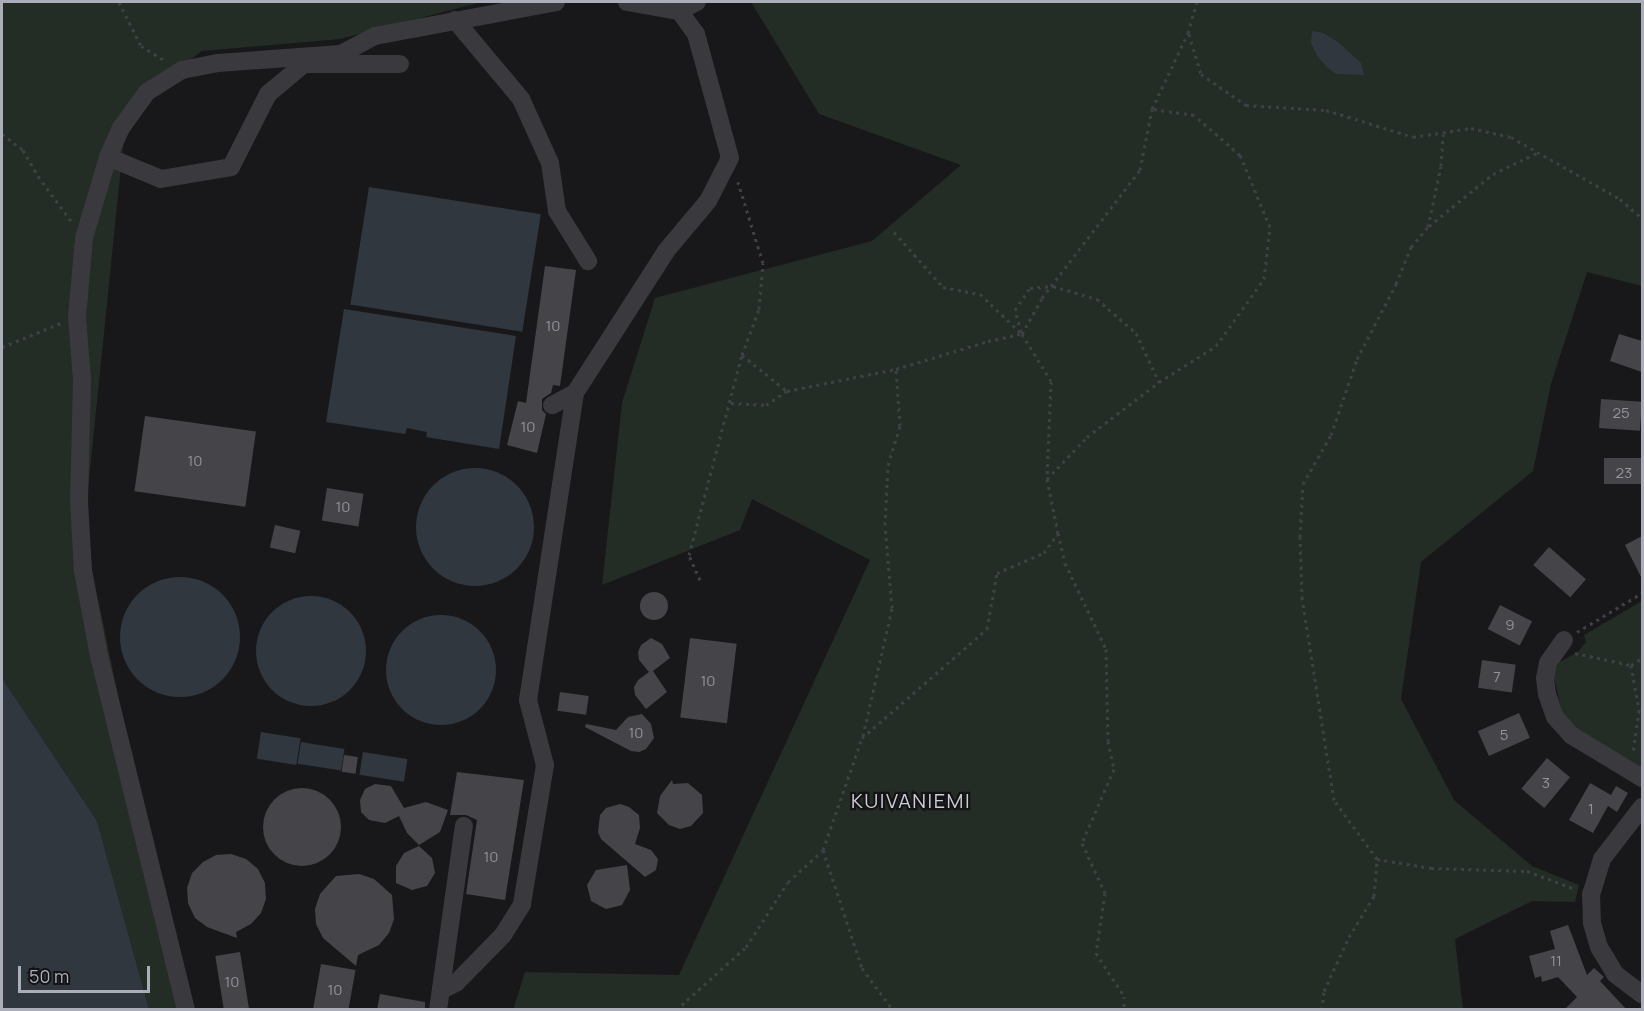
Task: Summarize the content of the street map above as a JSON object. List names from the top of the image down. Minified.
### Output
{"districts":["KUIVANIEMI"],"house_numbers":["10","25","10","10","23","10","9","7","10","10","5","3","1","10","11","10","10"],"scale_bar":"50 m"}
